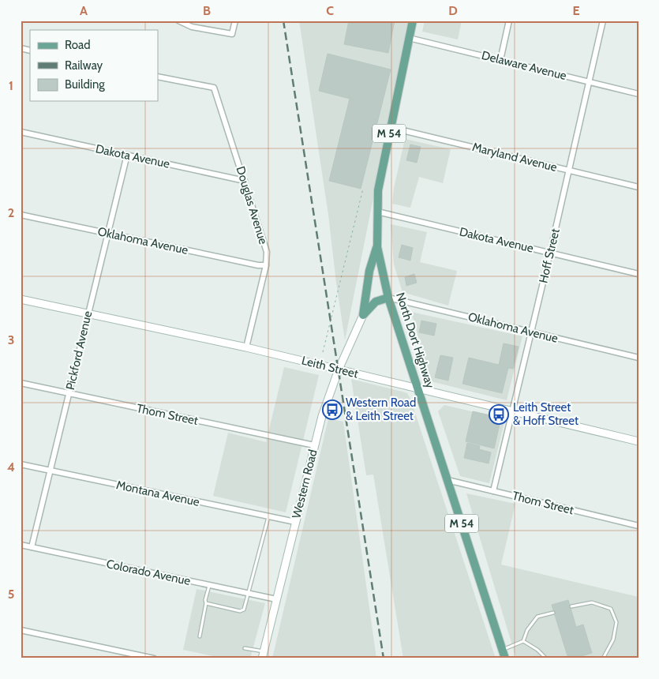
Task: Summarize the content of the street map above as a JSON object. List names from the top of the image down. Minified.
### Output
{"streets":{"main road":["M 54","North Dort Highway"],"street":["Delaware Avenue","Dakota Avenue","Maryland Avenue","Douglas Avenue","Oklahoma Avenue","Hoff Street","Pickford Avenue","Leith Street","Thom Street","Western Road","Montana Avenue","Colorado Avenue"]},"crossings":[["Delaware Avenue","Hoff Street"],["Delaware Avenue","North Dort Highway"],["Dakota Avenue","Douglas Avenue"],["Dakota Avenue","Hoff Street"],["Dakota Avenue","North Dort Highway"],["Dakota Avenue","Pickford Avenue"],["Maryland Avenue","Hoff Street"],["Maryland Avenue","North Dort Highway"],["Douglas Avenue","Oklahoma Avenue"],["Douglas Avenue","Leith Street"],["Oklahoma Avenue","Hoff Street"],["Oklahoma Avenue","North Dort Highway"],["Oklahoma Avenue","Pickford Avenue"],["Hoff Street","Leith Street"],["Hoff Street","Thom Street"],["North Dort Highway","Leith Street"],["North Dort Highway","Thom Street"],["Pickford Avenue","Leith Street"],["Pickford Avenue","Thom Street"],["Pickford Avenue","Montana Avenue"],["Pickford Avenue","Colorado Avenue"],["Leith Street","Western Road"],["Thom Street","Western Road"],["Western Road","Montana Avenue"],["Western Road","Colorado Avenue"]],"places":{"bus stop":["Western Road & Leith Street","Leith Street & Hoff Street"]},"legend":["Road","Railway","Building"],"grid":{"columns":["A","B","C","D","E"],"rows":["1","2","3","4","5"]}}
